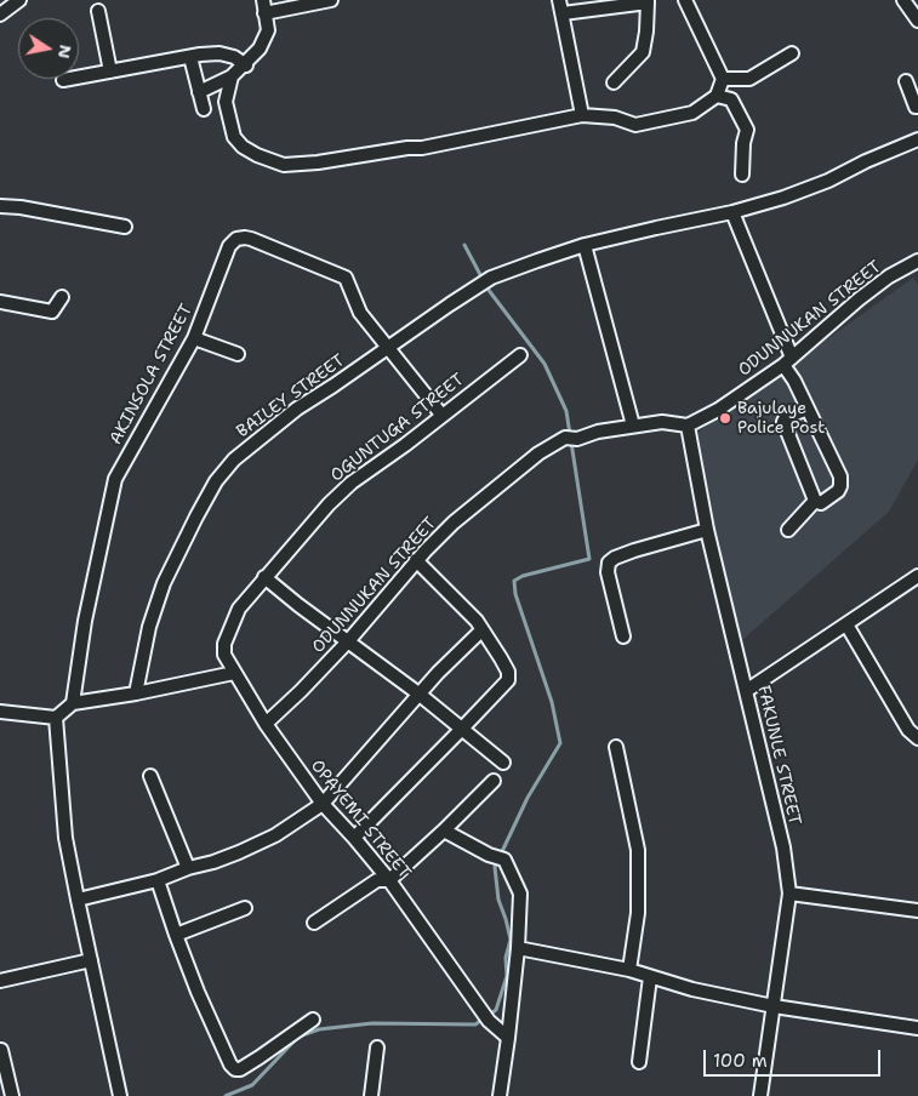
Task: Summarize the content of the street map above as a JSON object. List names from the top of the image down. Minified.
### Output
{"streets":{"street":["ODUNNUKAN STREET","AKINSOLA STREET","BAILEY STREET","OGUNTUGA STREET","FAKUNLE STREET","OPAYEMI STREET"]},"crossings":[["ODUNNUKAN STREET","FAKUNLE STREET"],["ODUNNUKAN STREET","OPAYEMI STREET"],["AKINSOLA STREET","BAILEY STREET"],["OGUNTUGA STREET","OPAYEMI STREET"]],"places":["Bajulaye Police Post"],"scale_bar":"100 m","north":"right"}
